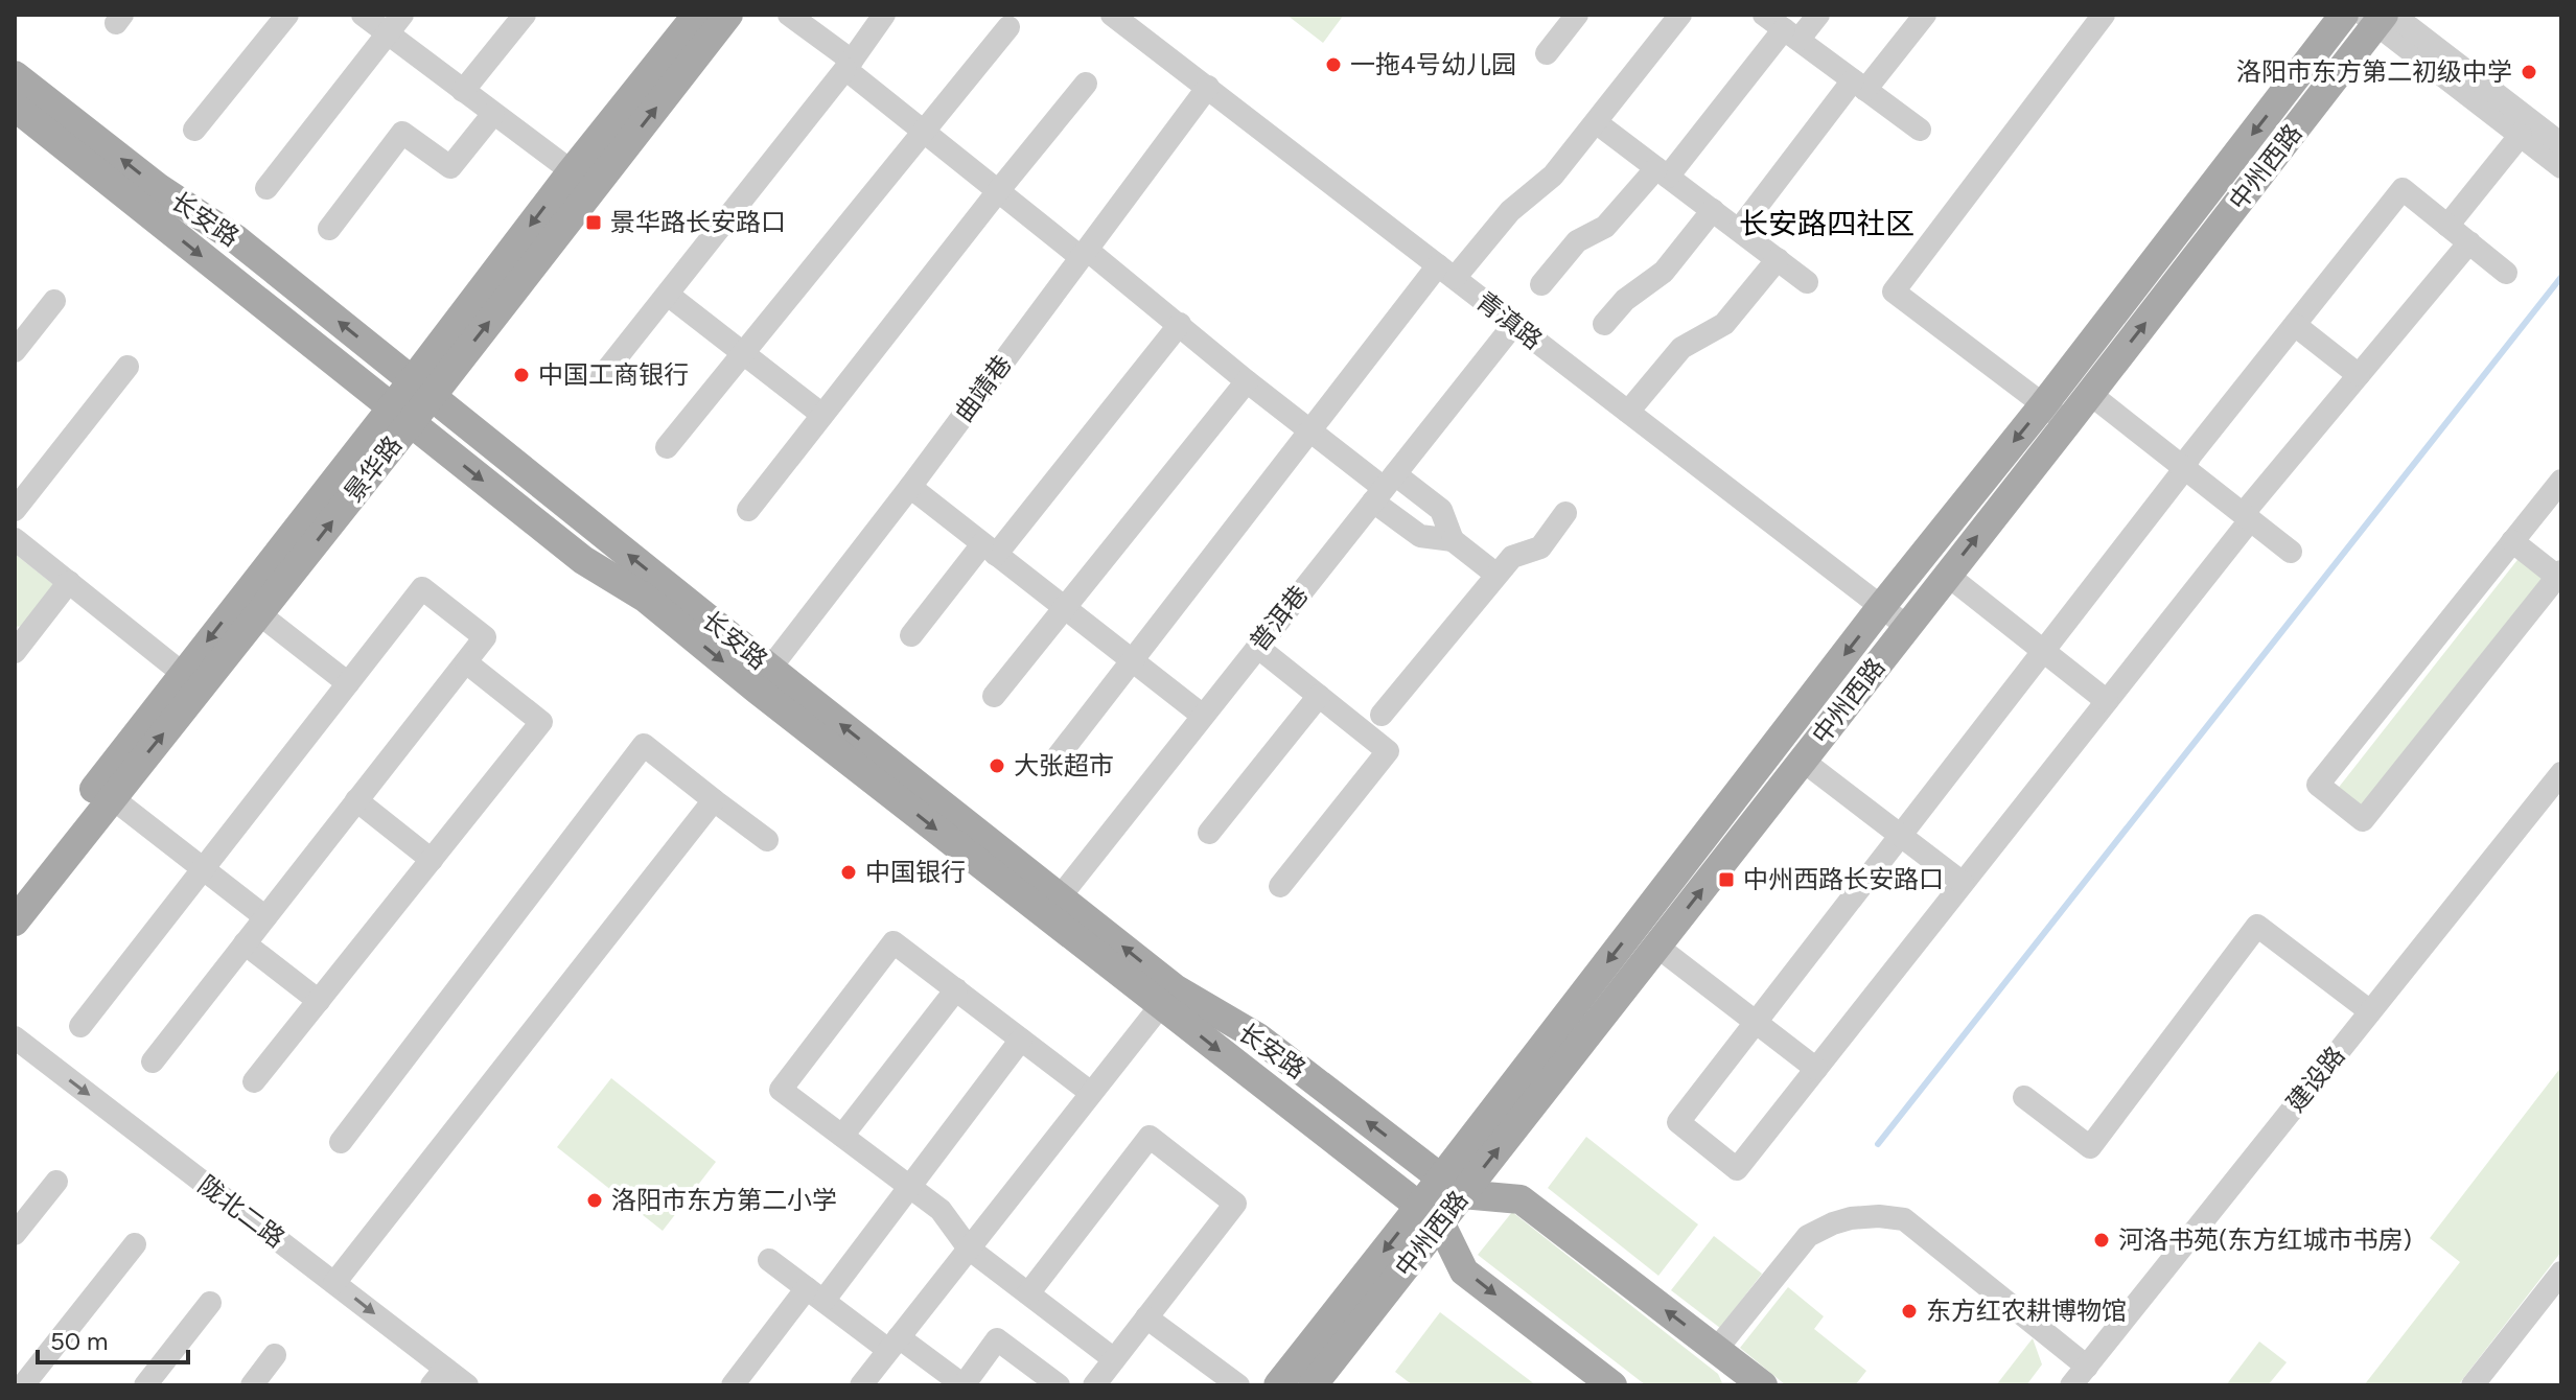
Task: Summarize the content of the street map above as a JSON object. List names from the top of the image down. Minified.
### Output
{"streets":{"main road":["中州西路","长安路","景华路"],"street":["青滇路","曲靖巷","普洱巷","建设路","陇北二路"]},"crossings":[["中州西路","长安路"],["中州西路","青滇路"],["长安路","曲靖巷"],["长安路","景华路"],["长安路","普洱巷"],["青滇路","曲靖巷"],["青滇路","普洱巷"]],"one_way":["陇北二路"],"districts":["长安路四社区"],"places":{"other":["一拖4号幼儿园","洛阳市东方第二初级中学","中国工商银行","大张超市","中国银行","洛阳市东方第二小学","河洛书苑(东方红城市书房)","东方红农耕博物馆"],"transit":["景华路长安路口","中州西路长安路口"]},"scale_bar":"50 m"}
